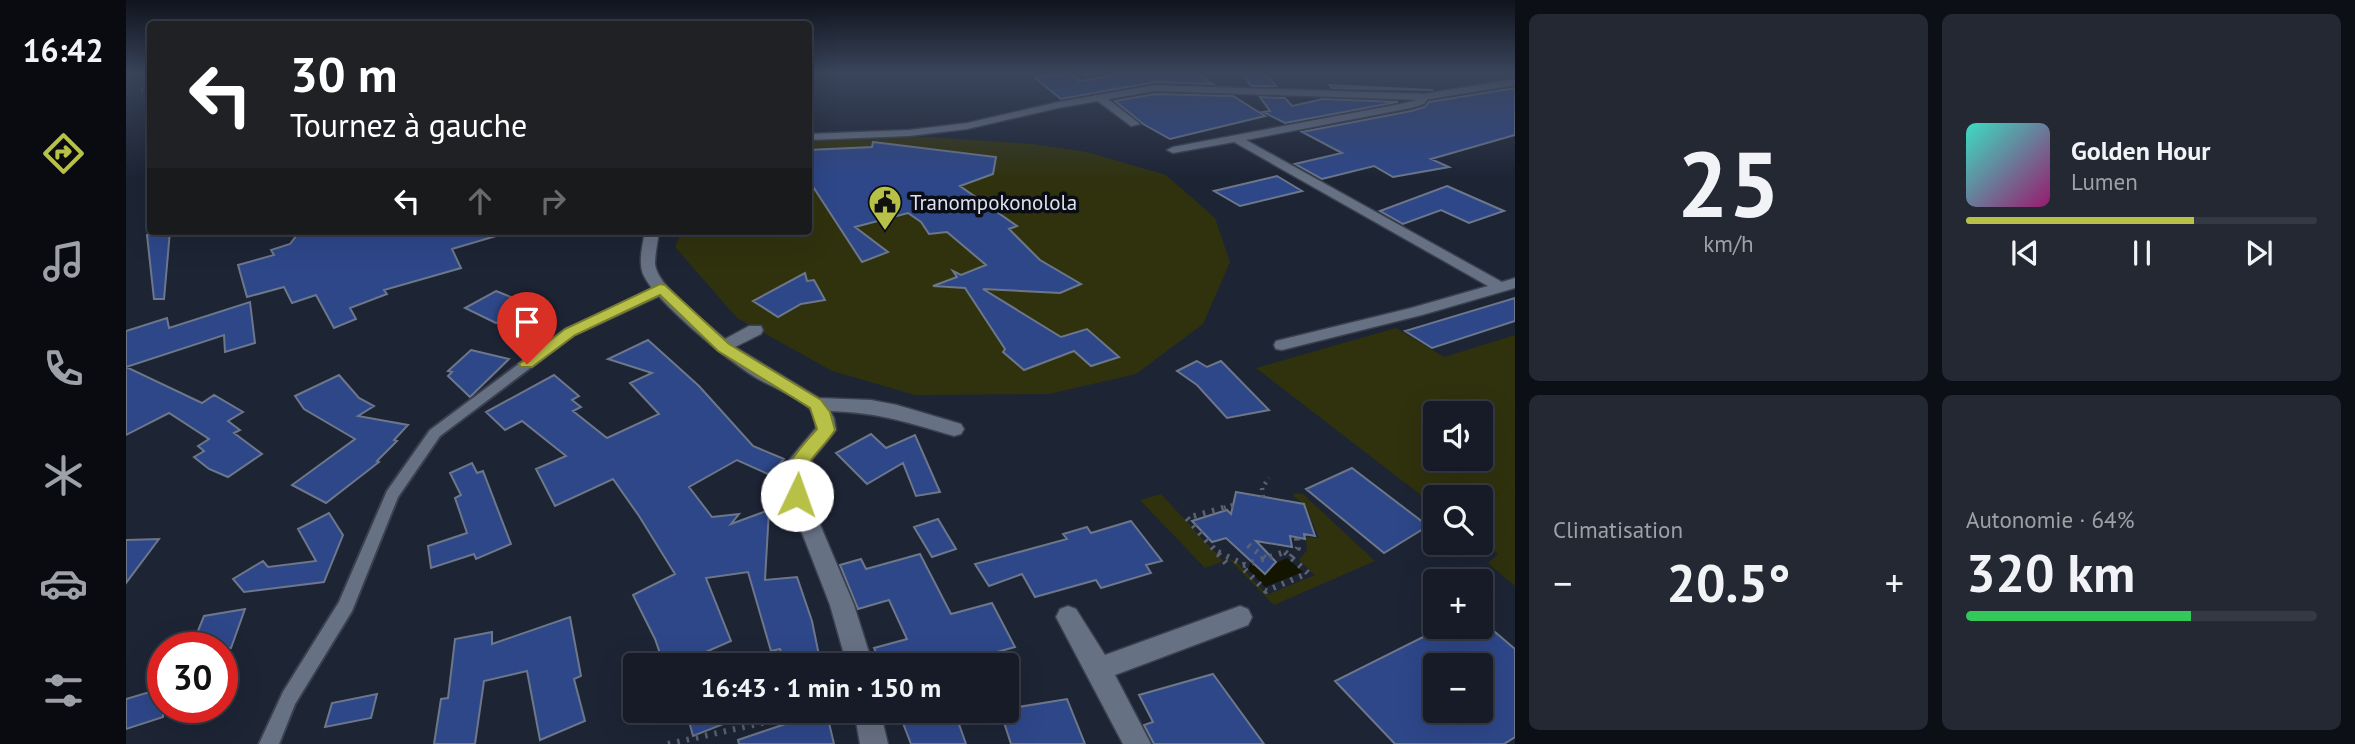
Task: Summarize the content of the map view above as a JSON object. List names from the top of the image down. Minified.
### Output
{"places":{"public building":["Tranompokonolola"]},"page":{"tabs":"16:42","tile":[["25","km/h"],"Climatisation",["Autonomie · 64%","320 km"]],"turn":["30 m","Tournez à gauche"],"song":["Golden Hour","Lumen"],"map_buttons":["+","−"],"heat":["−","20.5°","+"],"limit":"30","trip":"16:43 · 1 min · 150 m"}}
